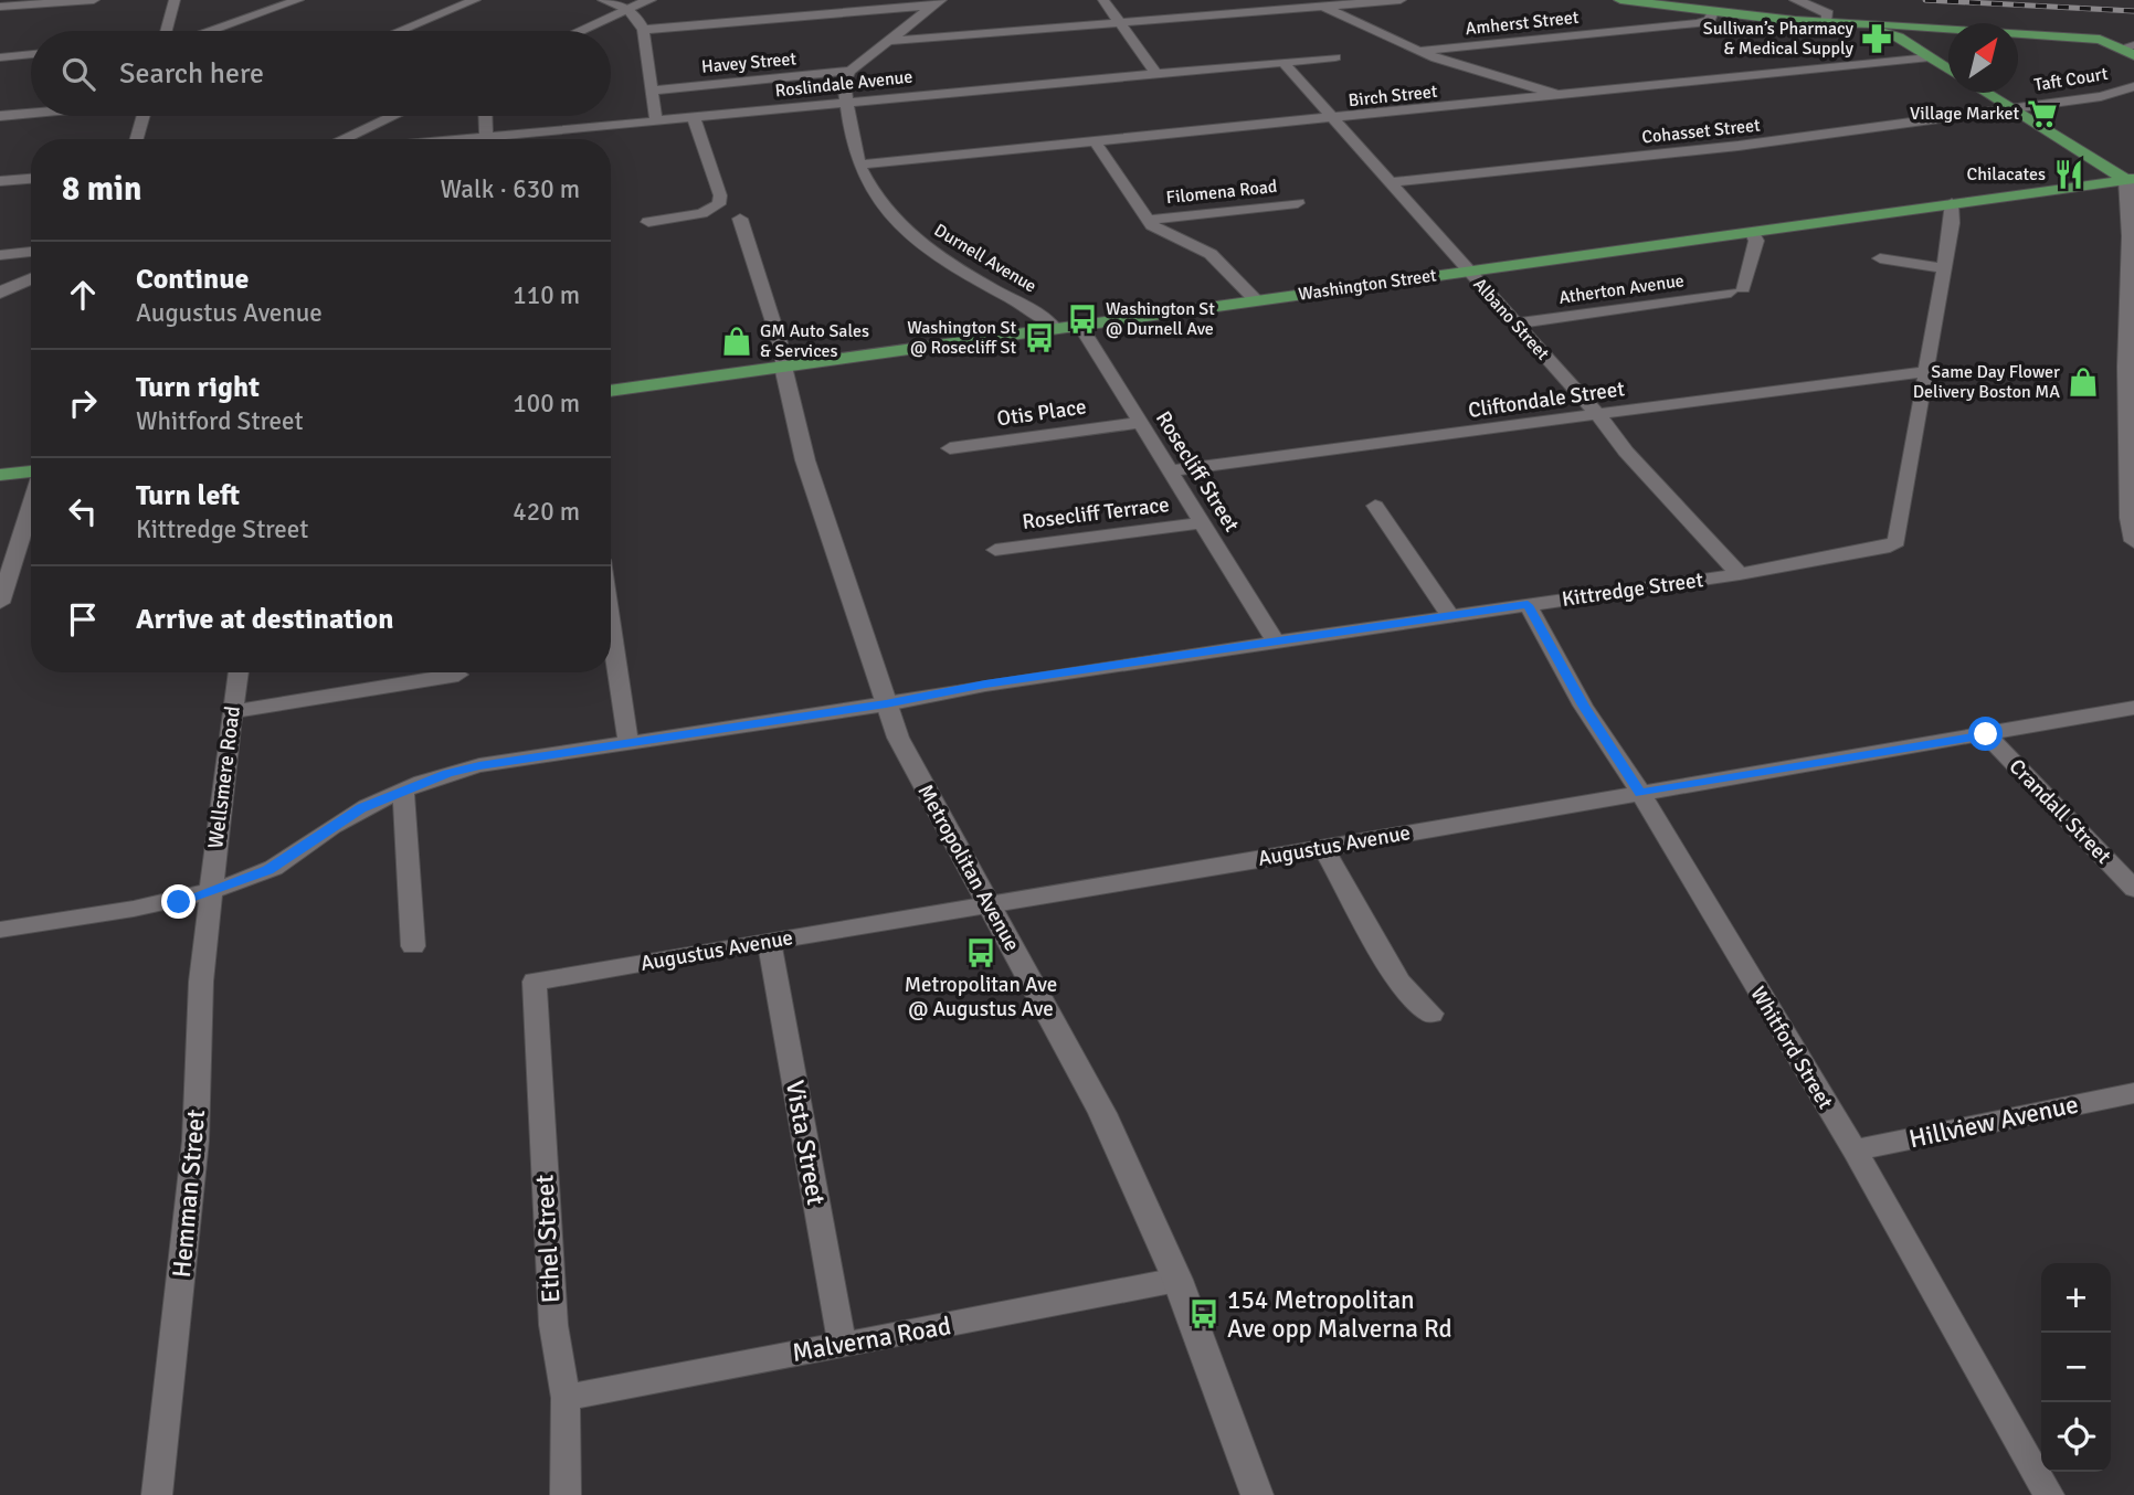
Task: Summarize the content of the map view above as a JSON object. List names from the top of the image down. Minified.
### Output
{"streets":{"main road":["Washington Street"],"street":["Amherst Street","Havey Street","Taft Court","Roslindale Avenue","Birch Street","Cohasset Street","Filomena Road","Durnell Avenue","Atherton Avenue","Albano Street","Cliftondale Street","Otis Place","Rosecliff Street","Rosecliff Terrace","Kittredge Street","Wellsmere Road","Crandall Street","Augustus Avenue","Metropolitan Avenue","Whitford Street","Hillview Avenue","Vista Street","Hemman Street","Ethel Street","Malverna Road"]},"crossings":[["Havey Street","Durnell Avenue"],["Taft Court","Cohasset Street"],["Roslindale Avenue","Durnell Avenue"],["Roslindale Avenue","Albano Street"],["Birch Street","Durnell Avenue"],["Birch Street","Albano Street"],["Cohasset Street","Albano Street"],["Durnell Avenue","Washington Street"],["Washington Street","Atherton Avenue"],["Washington Street","Albano Street"],["Washington Street","Rosecliff Street"],["Washington Street","Kittredge Street"],["Washington Street","Metropolitan Avenue"],["Atherton Avenue","Albano Street"],["Albano Street","Cliftondale Street"],["Albano Street","Kittredge Street"],["Cliftondale Street","Rosecliff Street"],["Cliftondale Street","Kittredge Street"],["Otis Place","Rosecliff Street"],["Rosecliff Street","Rosecliff Terrace"],["Rosecliff Street","Kittredge Street"],["Kittredge Street","Wellsmere Road"],["Kittredge Street","Metropolitan Avenue"],["Kittredge Street","Whitford Street"],["Kittredge Street","Hemman Street"],["Wellsmere Road","Hemman Street"],["Crandall Street","Augustus Avenue"],["Augustus Avenue","Metropolitan Avenue"],["Augustus Avenue","Whitford Street"],["Augustus Avenue","Vista Street"],["Augustus Avenue","Ethel Street"],["Metropolitan Avenue","Malverna Road"],["Whitford Street","Hillview Avenue"],["Vista Street","Malverna Road"],["Ethel Street","Malverna Road"]],"places":{"pharmacy":["Sullivan’s Pharmacy & Medical Supply"],"supermarket":["Village Market"],"restaurant":["Chilacates"],"bus stop":["Washington St @ Durnell Ave","Washington St @ Rosecliff St","Metropolitan Ave @ Augustus Ave","154 Metropolitan Ave opp Malverna Rd"],"shop":["GM Auto Sales & Services","Same Day Flower Delivery Boston MA"]},"north":"top right","page":{"search":"Search here","heading":["8 min","Walk · 630 m"],"list":[["Continue","Augustus Avenue","110 m"],["Turn right","Whitford Street","100 m"],["Turn left","Kittredge Street","420 m"],"Arrive at destination"],"map_buttons":["+","−"]}}
